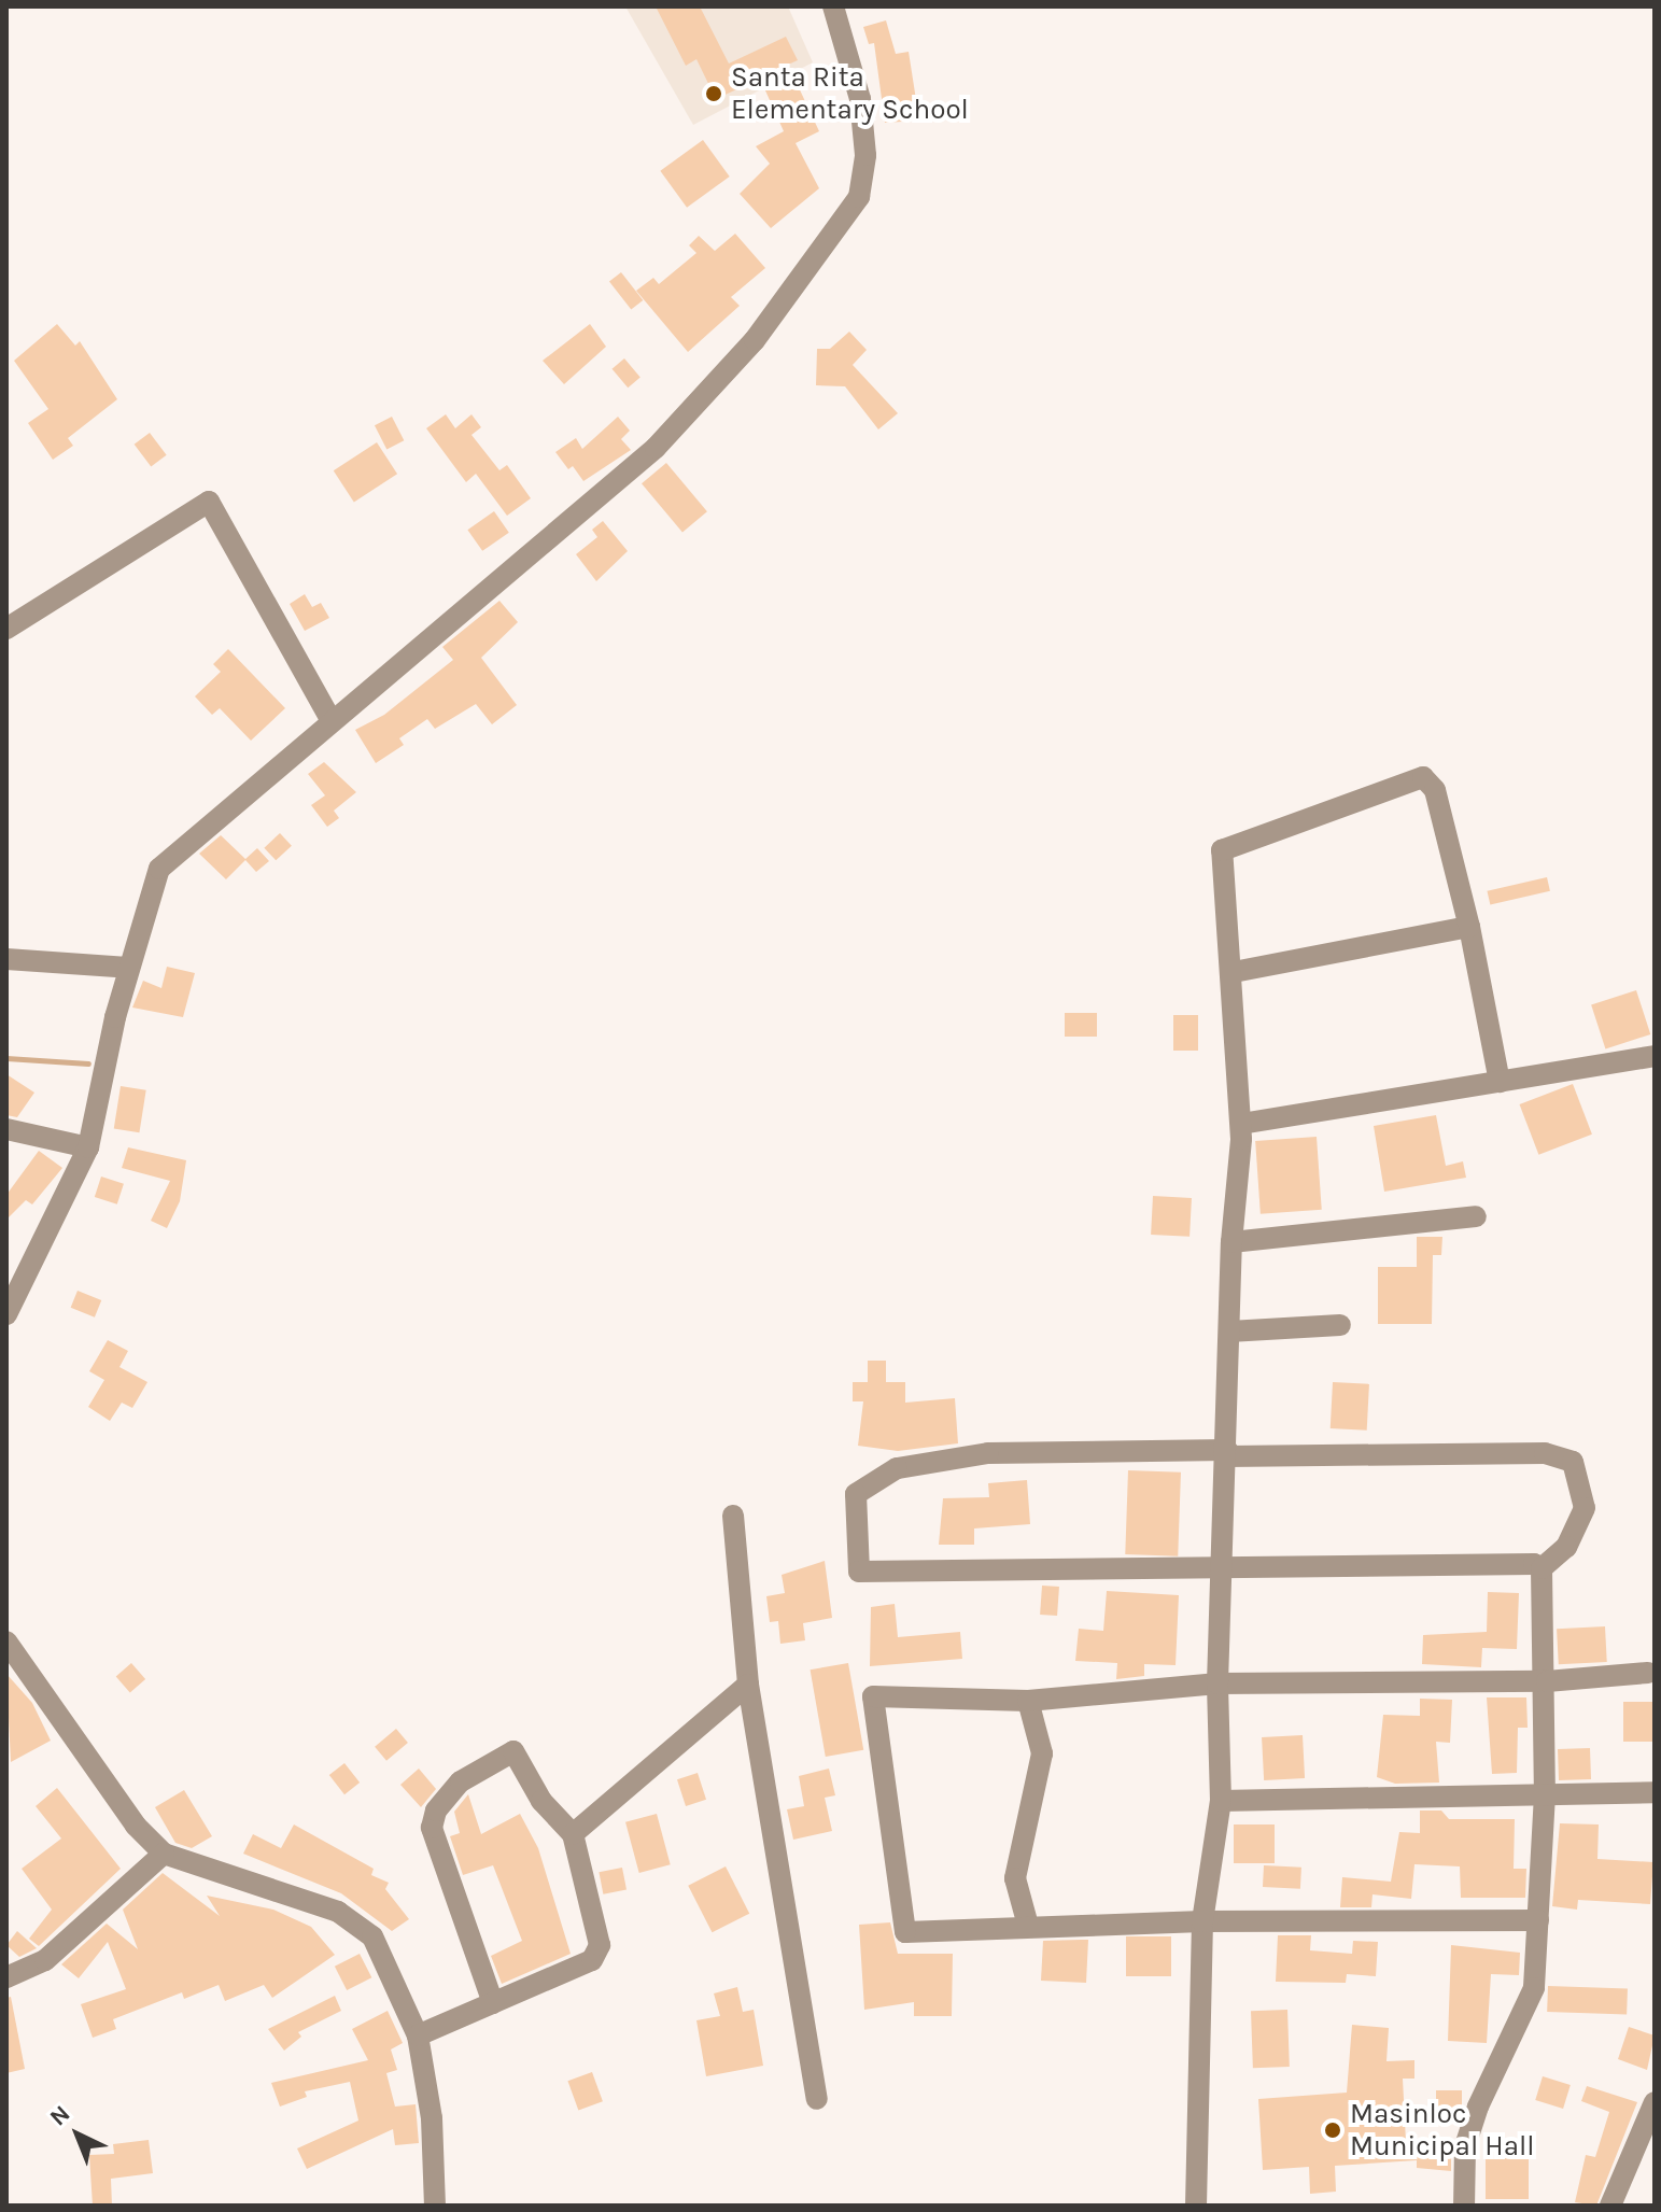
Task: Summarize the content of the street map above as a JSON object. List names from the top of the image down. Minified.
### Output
{"places":["Santa Rita Elementary School","Masinloc Municipal Hall"],"north":"top left"}
